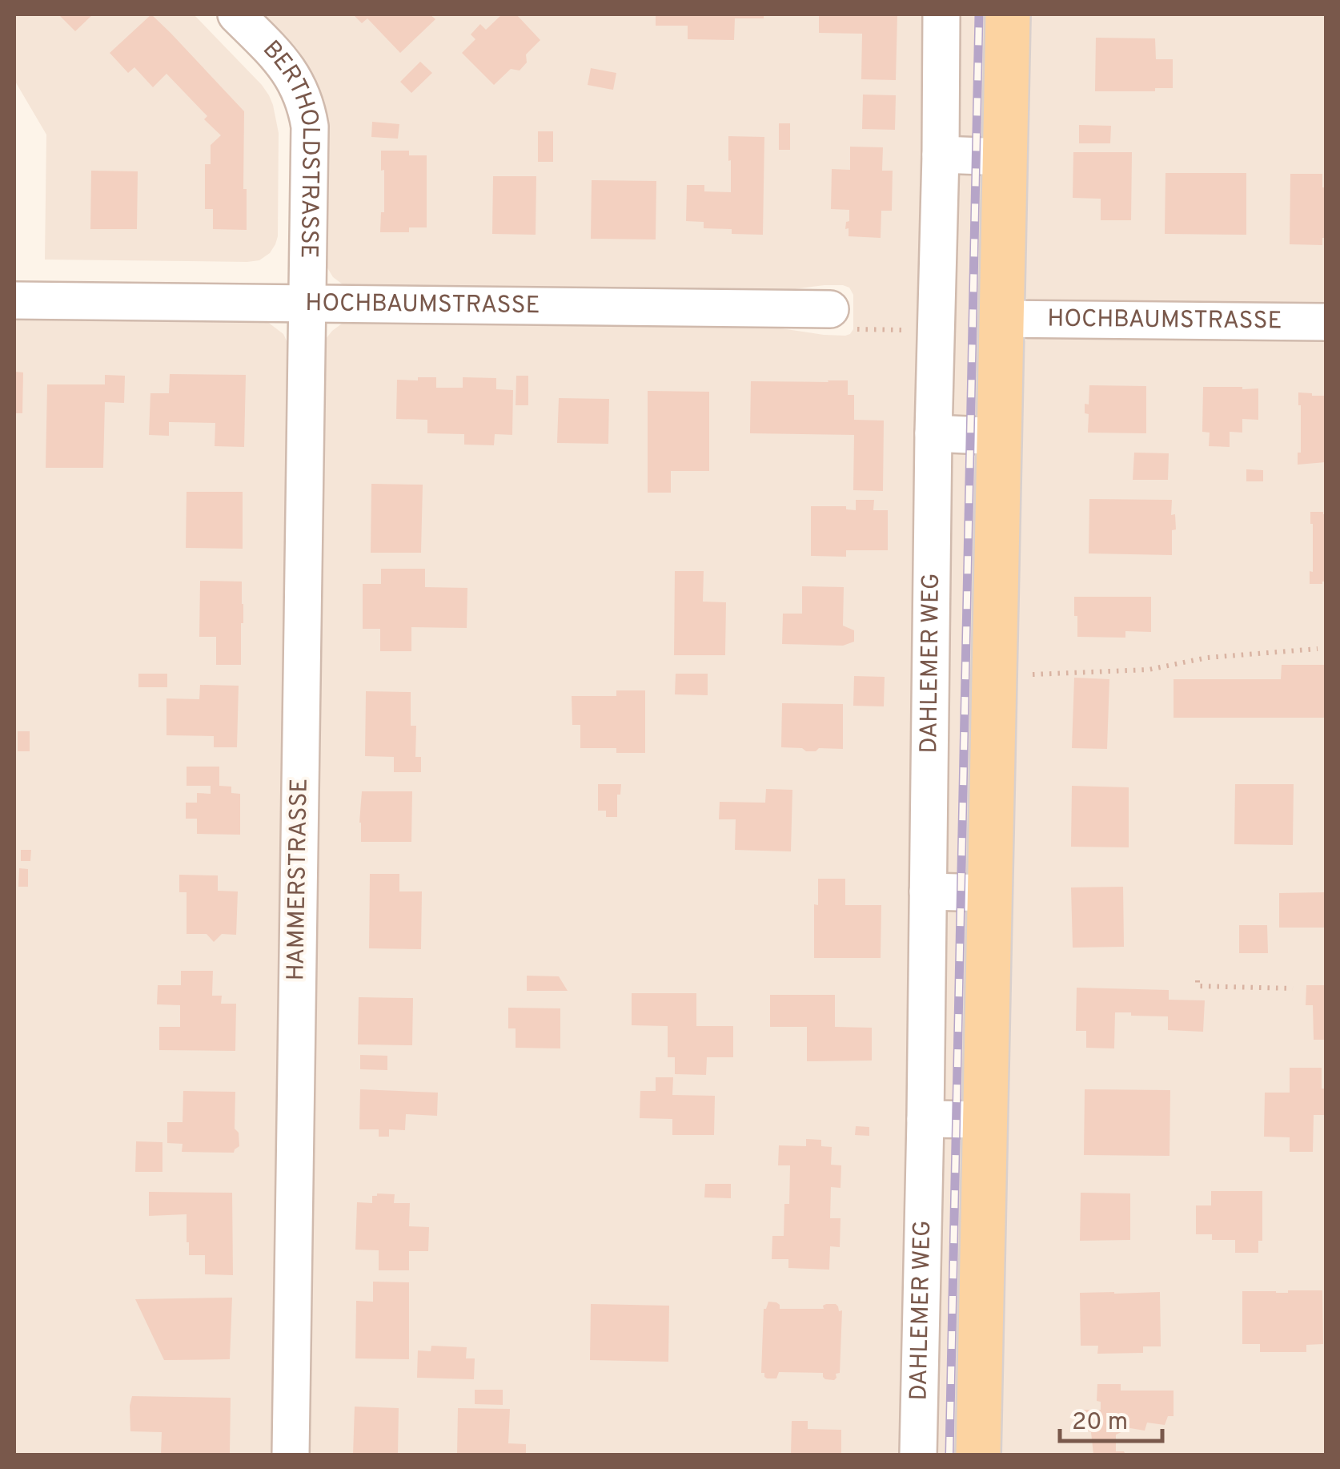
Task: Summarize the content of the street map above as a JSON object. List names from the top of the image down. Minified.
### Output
{"streets":{"street":["BERTHOLDSTRASSE","HOCHBAUMSTRASSE","DAHLEMER WEG","HAMMERSTRASSE"]},"crossings":[["BERTHOLDSTRASSE","HOCHBAUMSTRASSE"],["BERTHOLDSTRASSE","HAMMERSTRASSE"],["HOCHBAUMSTRASSE","HAMMERSTRASSE"]],"scale_bar":"20 m"}
